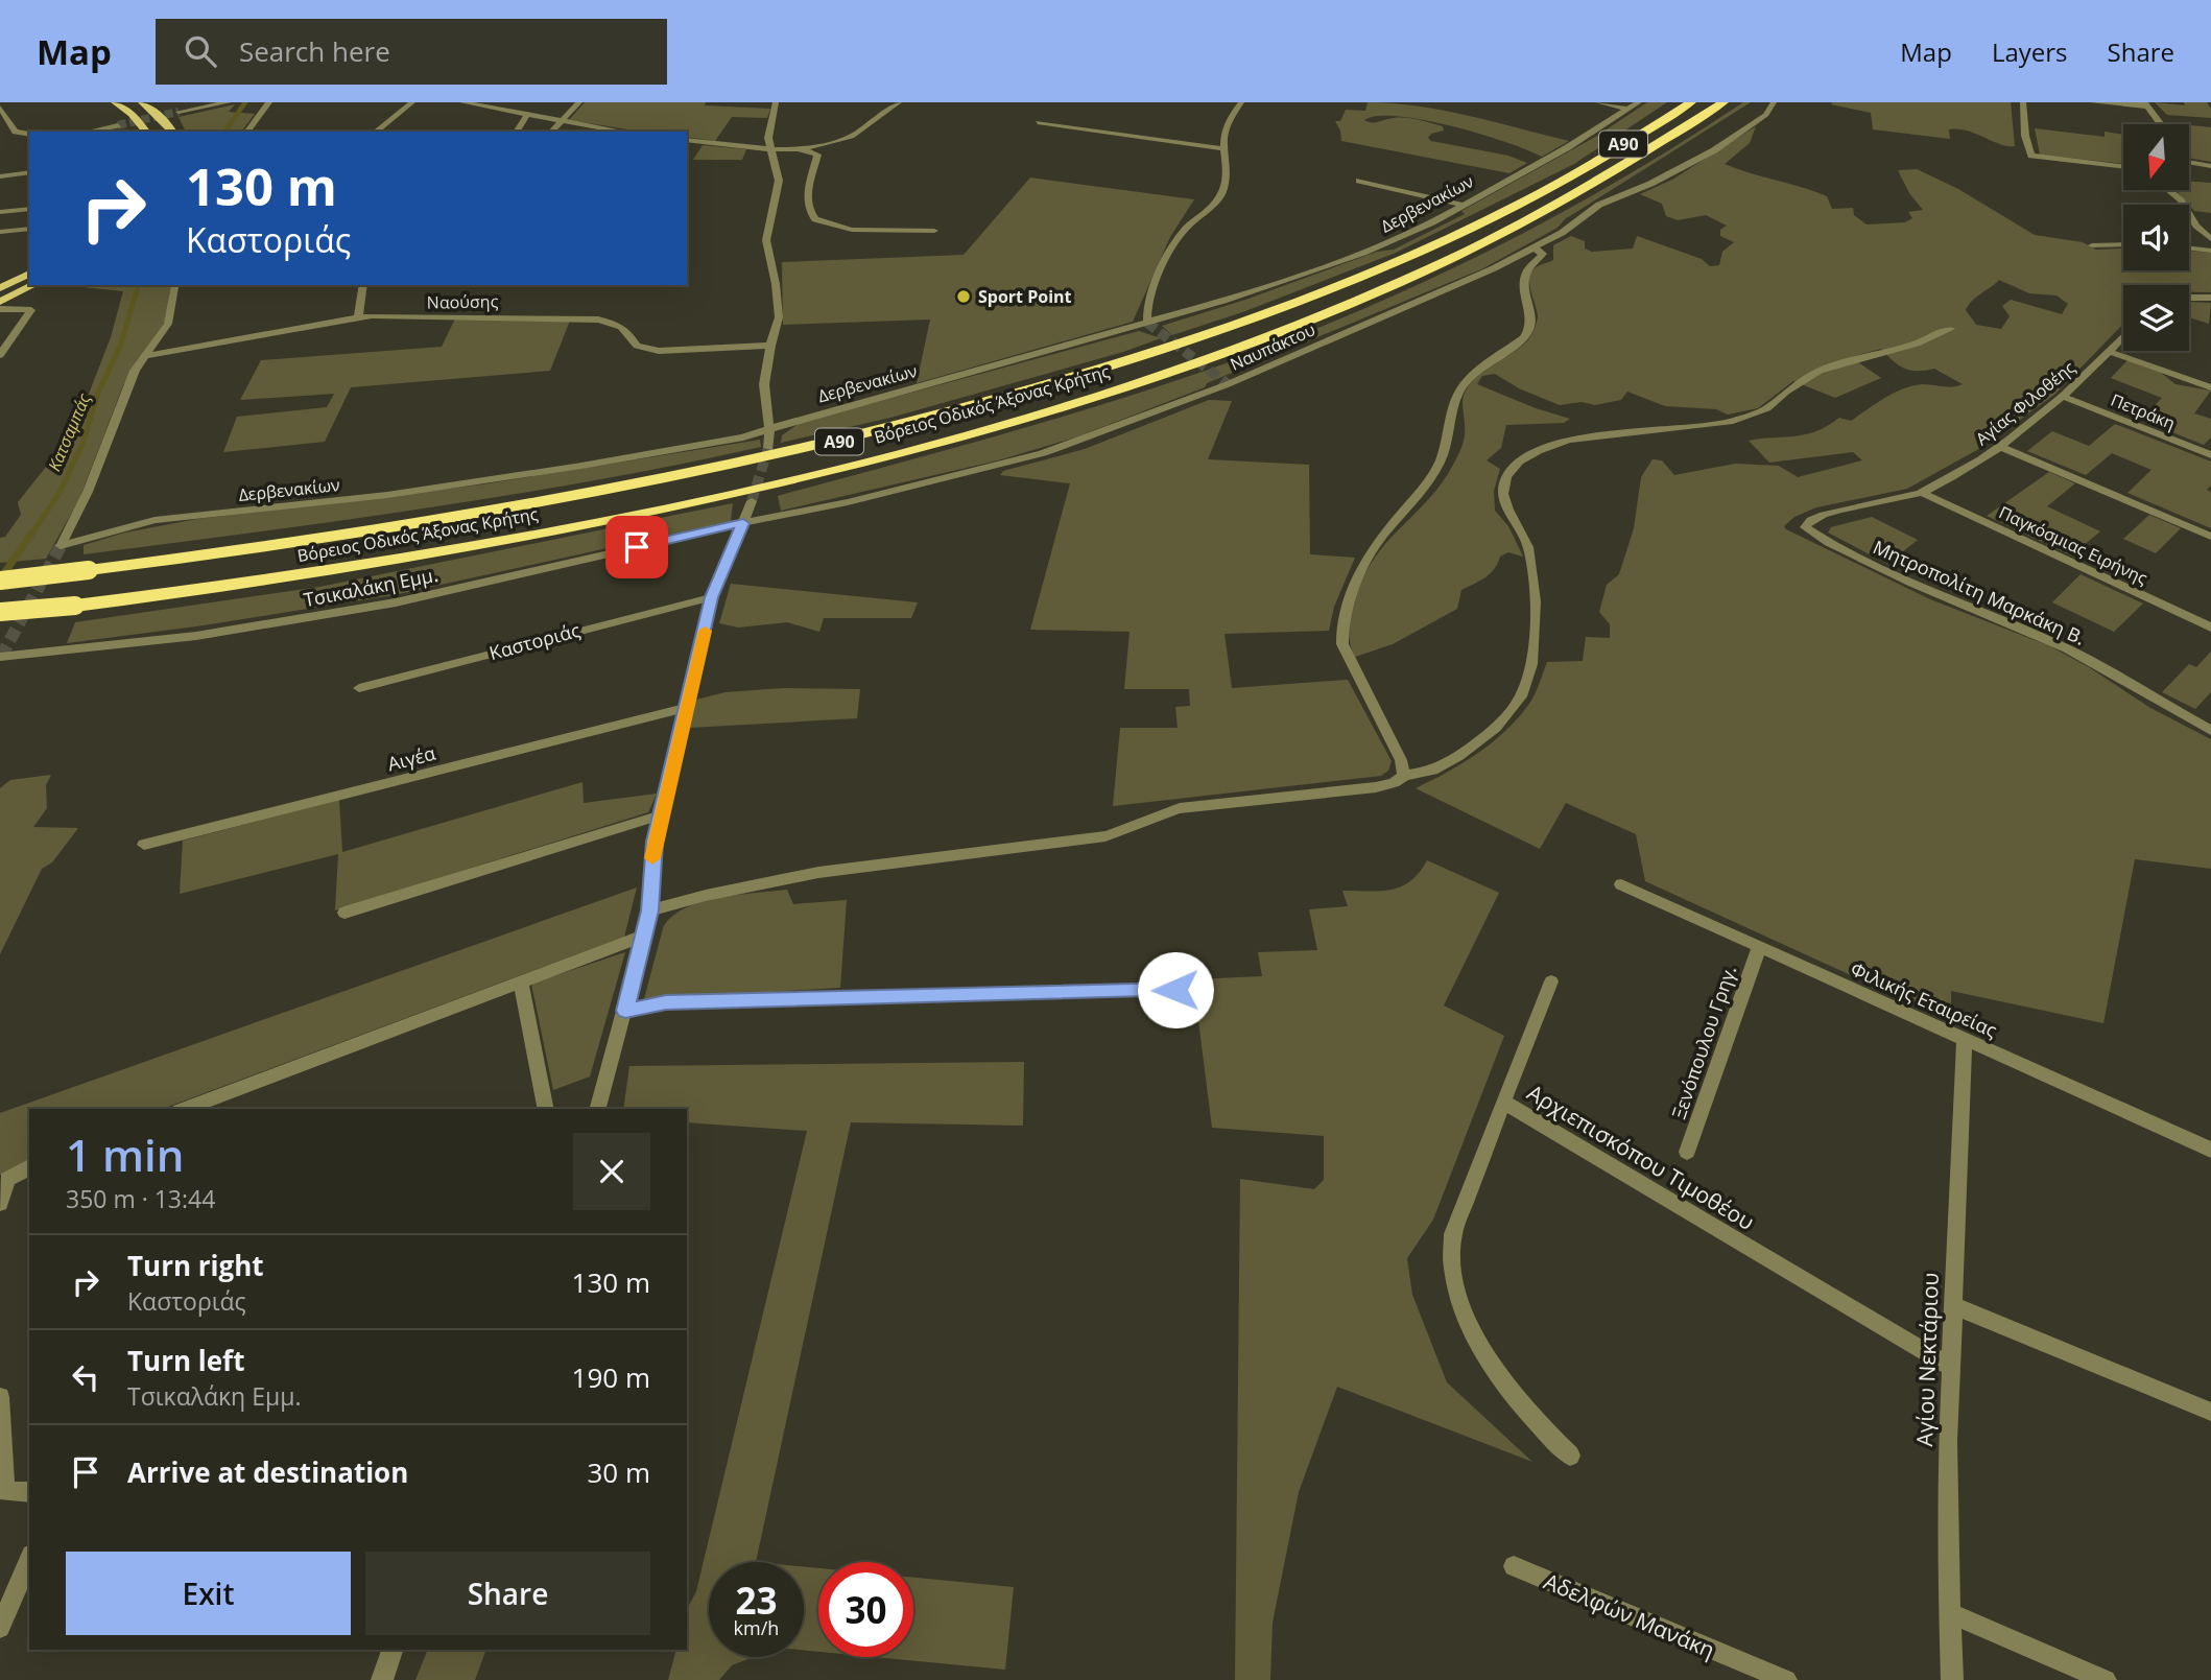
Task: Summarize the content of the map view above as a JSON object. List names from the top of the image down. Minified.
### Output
{"streets":{"highway":["Α90","Βόρειος Οδικός Άξονας Κρήτης"],"street":["Δερβενακίων","Ναούσης","Ναυπάκτου","Αγίας Φιλοθέης","Πετράκη","Παγκόσμιας Ειρήνης","Τσικαλάκη Εμμ.","Μητροπολίτη Μαρκάκη Β.","Καστοριάς","Αιγέα","Φιλικής Εταιρείας","Ξενόπουλου Γρηγ.","Αρχιεπισκόπου Τιμοθέου","Αγίου Νεκτάριου","Αδελφών Μανάκη"]},"crossings":[["Δερβενακίων","Ναούσης"],["Ναυπάκτου","Τσικαλάκη Εμμ."],["Αγίας Φιλοθέης","Πετράκη"],["Αγίας Φιλοθέης","Παγκόσμιας Ειρήνης"],["Αγίας Φιλοθέης","Μητροπολίτη Μαρκάκη Β."],["Φιλικής Εταιρείας","Ξενόπουλου Γρηγ."],["Φιλικής Εταιρείας","Αγίου Νεκτάριου"],["Αρχιεπισκόπου Τιμοθέου","Αγίου Νεκτάριου"]],"water":["Κατσαμπάς"],"places":["Sport Point"],"north":"bottom","page":{"header":"Map","search":"Search here","nav":["Map","Layers","Share"],"turn":["130 m","Καστοριάς"],"heading":["1 min","350 m · 13:44"],"list":[{"name":"Turn right","note":"Καστοριάς","value":"130 m"},{"name":"Turn left","note":"Τσικαλάκη Εμμ.","value":"190 m"},{"name":"Arrive at destination","value":"30 m"}],"buttons":["Exit","Share"],"speed":"23 km/h","limit":"30"}}
